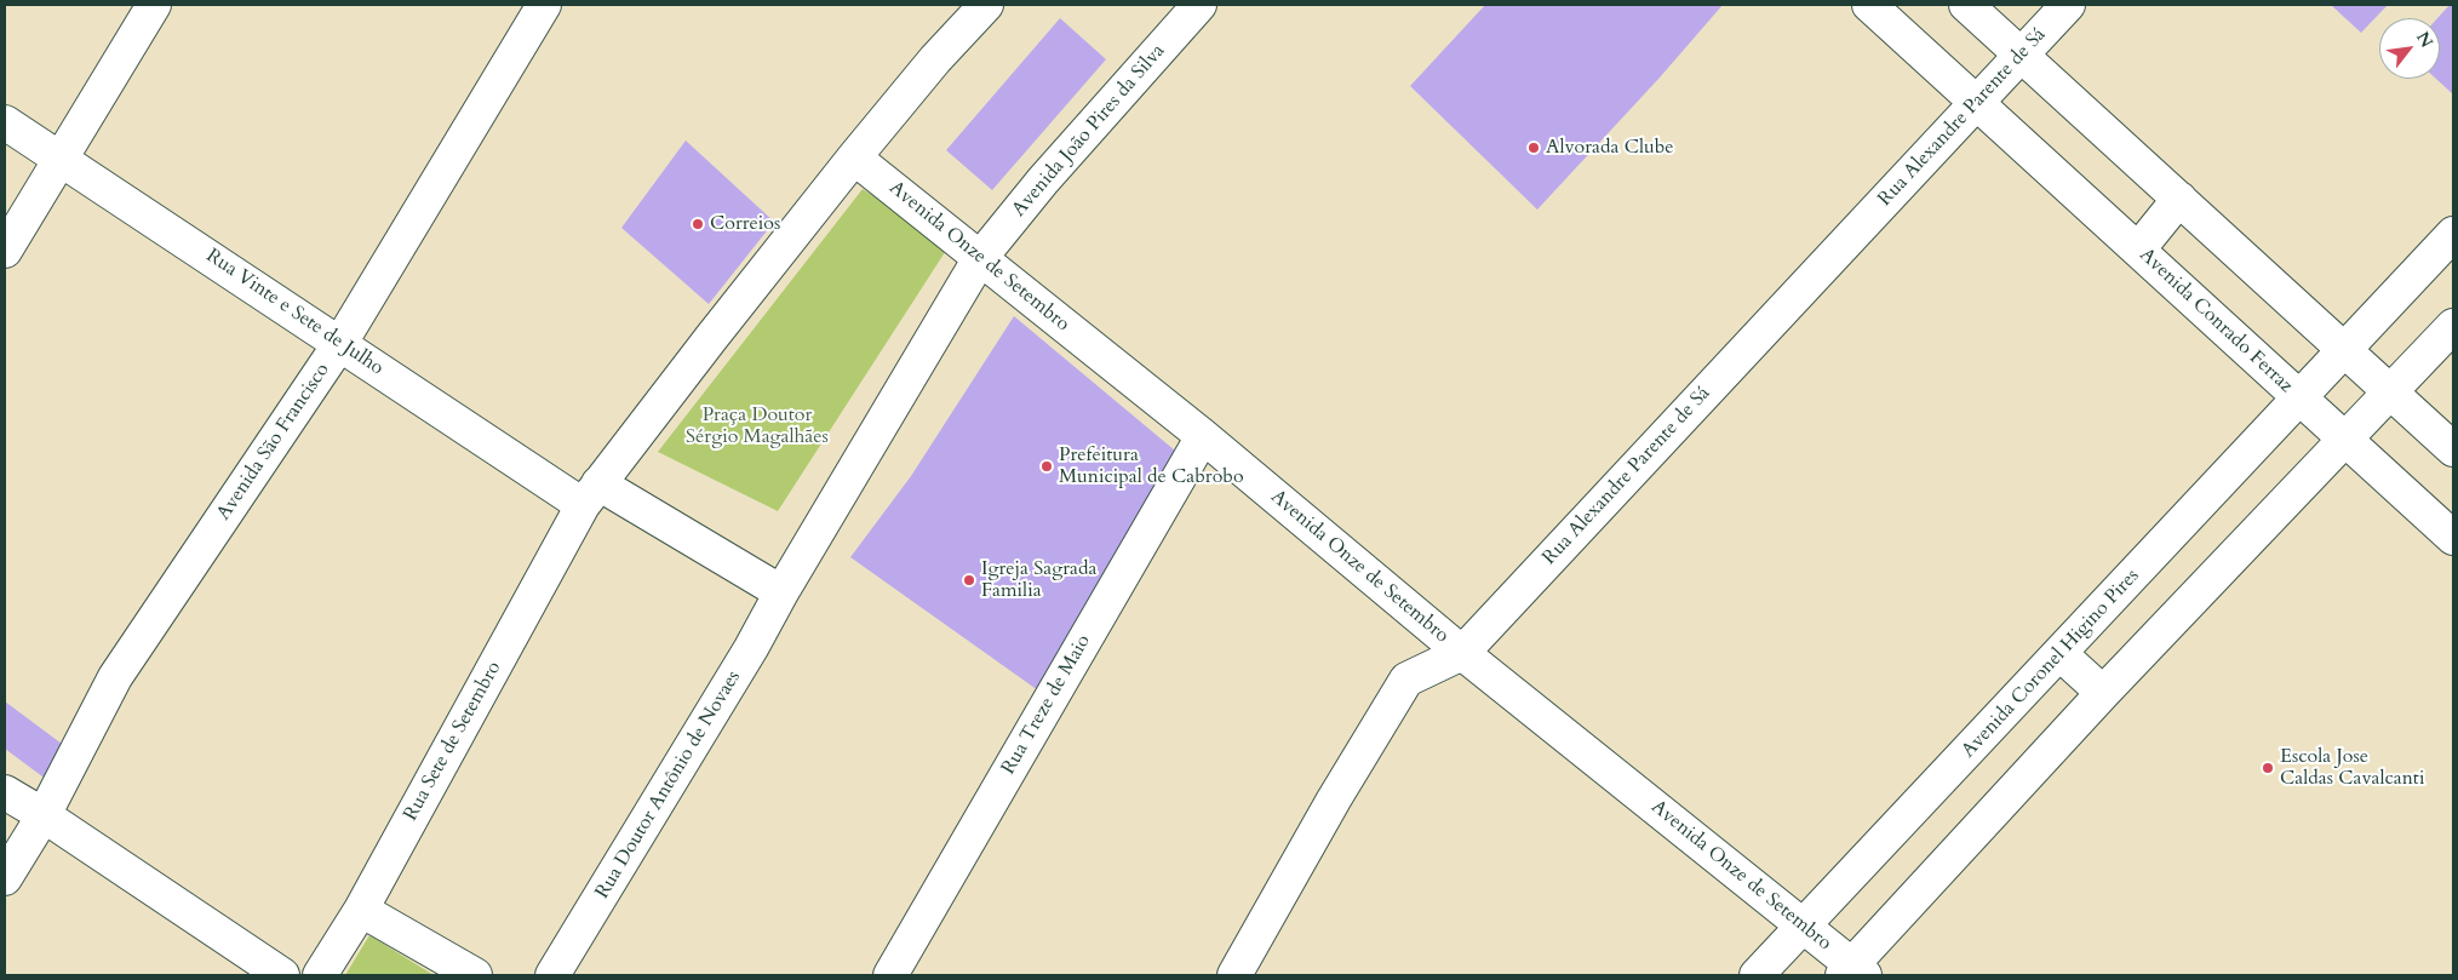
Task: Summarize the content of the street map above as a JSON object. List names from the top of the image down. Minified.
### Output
{"streets":{"street":["Rua Alexandre Parente de Sá","Avenida João Pires da Silva","Avenida Onze de Setembro","Rua Vinte e Sete de Julho","Avenida Conrado Ferraz","Avenida São Francisco","Avenida Coronel Higino Pires","Rua Treze de Maio","Rua Sete de Setembro","Rua Doutor Antônio de Novaes"]},"crossings":[["Rua Alexandre Parente de Sá","Avenida Onze de Setembro"],["Rua Alexandre Parente de Sá","Avenida Conrado Ferraz"],["Avenida João Pires da Silva","Avenida Onze de Setembro"],["Avenida Onze de Setembro","Avenida Coronel Higino Pires"],["Avenida Onze de Setembro","Rua Treze de Maio"],["Rua Vinte e Sete de Julho","Avenida São Francisco"],["Rua Vinte e Sete de Julho","Rua Sete de Setembro"],["Rua Vinte e Sete de Julho","Rua Doutor Antônio de Novaes"],["Avenida Conrado Ferraz","Avenida Coronel Higino Pires"]],"parks":["Praça Doutor Sérgio Magalhães"],"places":["Alvorada Clube","Correios","Prefeitura Municipal de Cabrobo","Igreja Sagrada Familia","Escola Jose Caldas Cavalcanti"],"north":"top right"}
